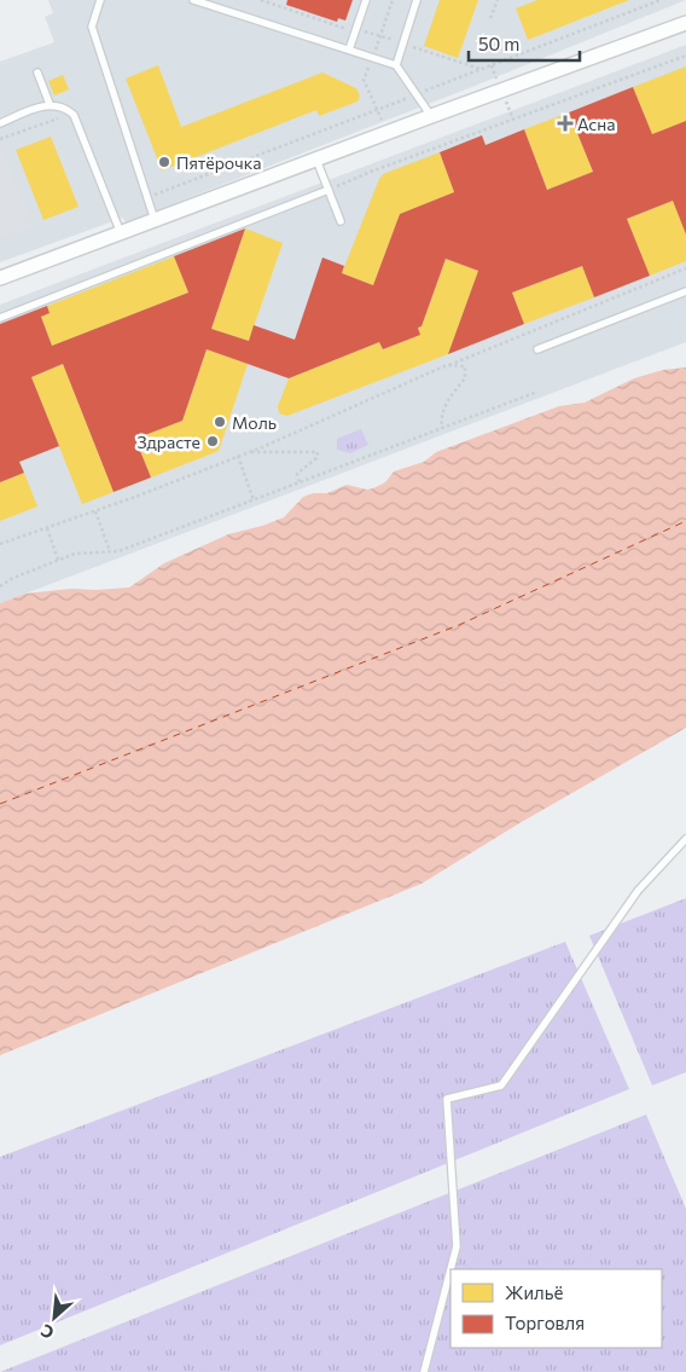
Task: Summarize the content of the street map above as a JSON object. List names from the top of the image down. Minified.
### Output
{"places":{"health":["Асна"],"other":["Пятёрочка","Моль","Здрасте"]},"legend":["Жильё","Торговля"],"scale_bar":"50 m","north":"bottom left"}
